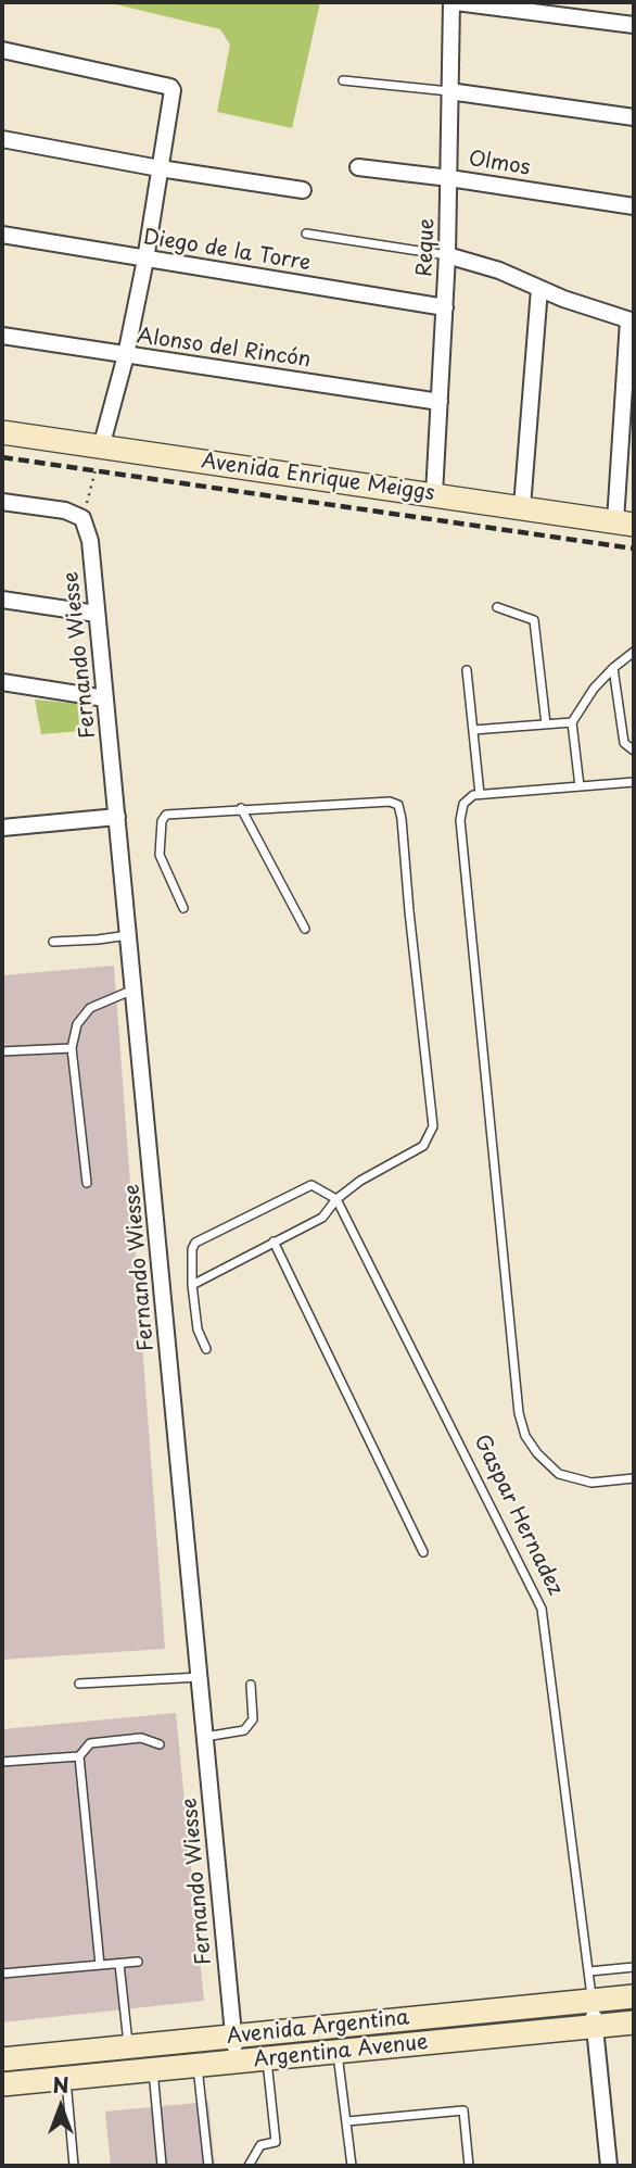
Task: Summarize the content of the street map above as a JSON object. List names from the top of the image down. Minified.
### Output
{"streets":{"main road":["Avenida Enrique Meiggs","Avenida Argentina","Argentina Avenue"],"street":["Olmos","Reque","Diego de la Torre","Alonso del Rincón","Fernando Wiesse","Gaspar Hernadez"]},"crossings":[["Olmos","Reque"],["Reque","Diego de la Torre"],["Reque","Alonso del Rincón"],["Reque","Avenida Enrique Meiggs"],["Fernando Wiesse","Avenida Argentina"],["Fernando Wiesse","Argentina Avenue"],["Gaspar Hernadez","Avenida Argentina"],["Gaspar Hernadez","Argentina Avenue"]],"north":"top"}
